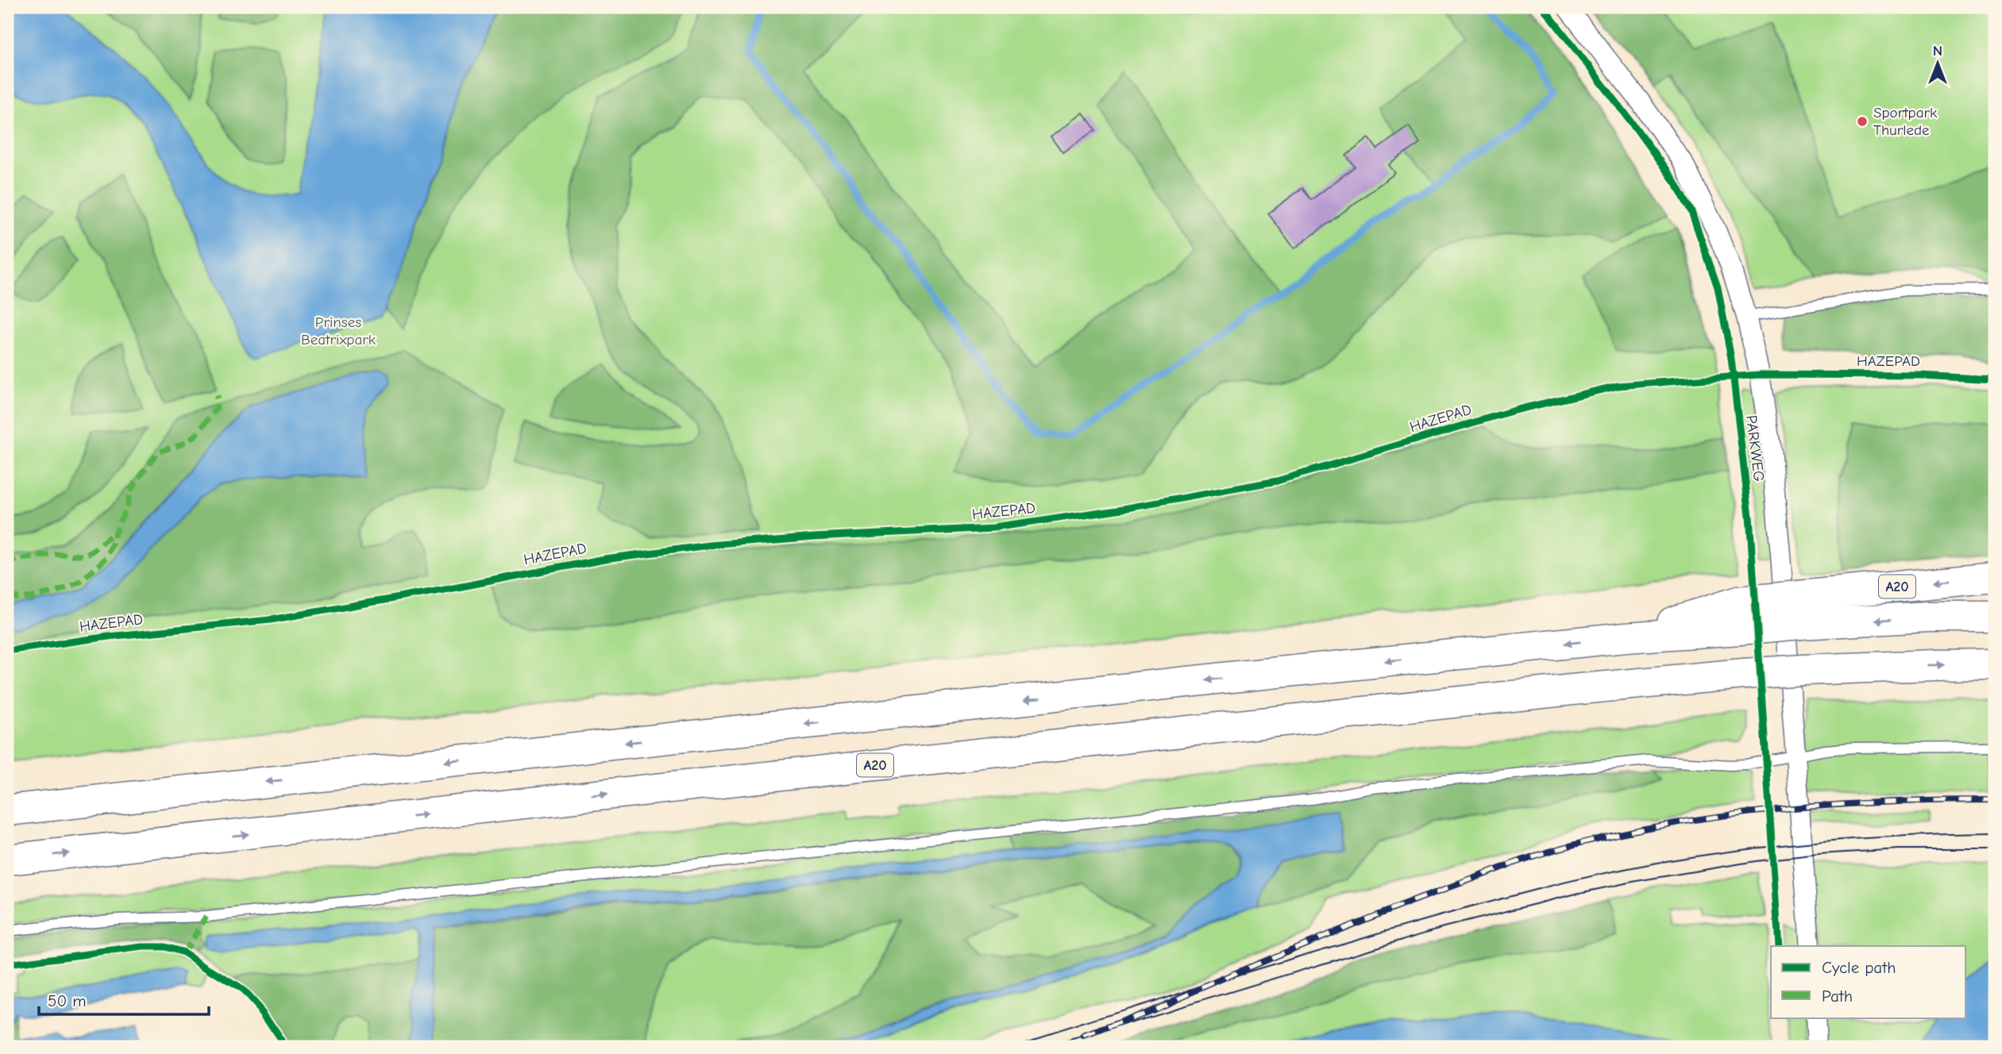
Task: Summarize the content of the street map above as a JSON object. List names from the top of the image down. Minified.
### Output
{"streets":{"highway":["A20"],"street":["PARKWEG"],"cycle path":["HAZEPAD"]},"parks":["Prinses Beatrixpark"],"places":["Sportpark Thurlede"],"legend":["Cycle path","Path"],"scale_bar":"50 m","north":"top"}
